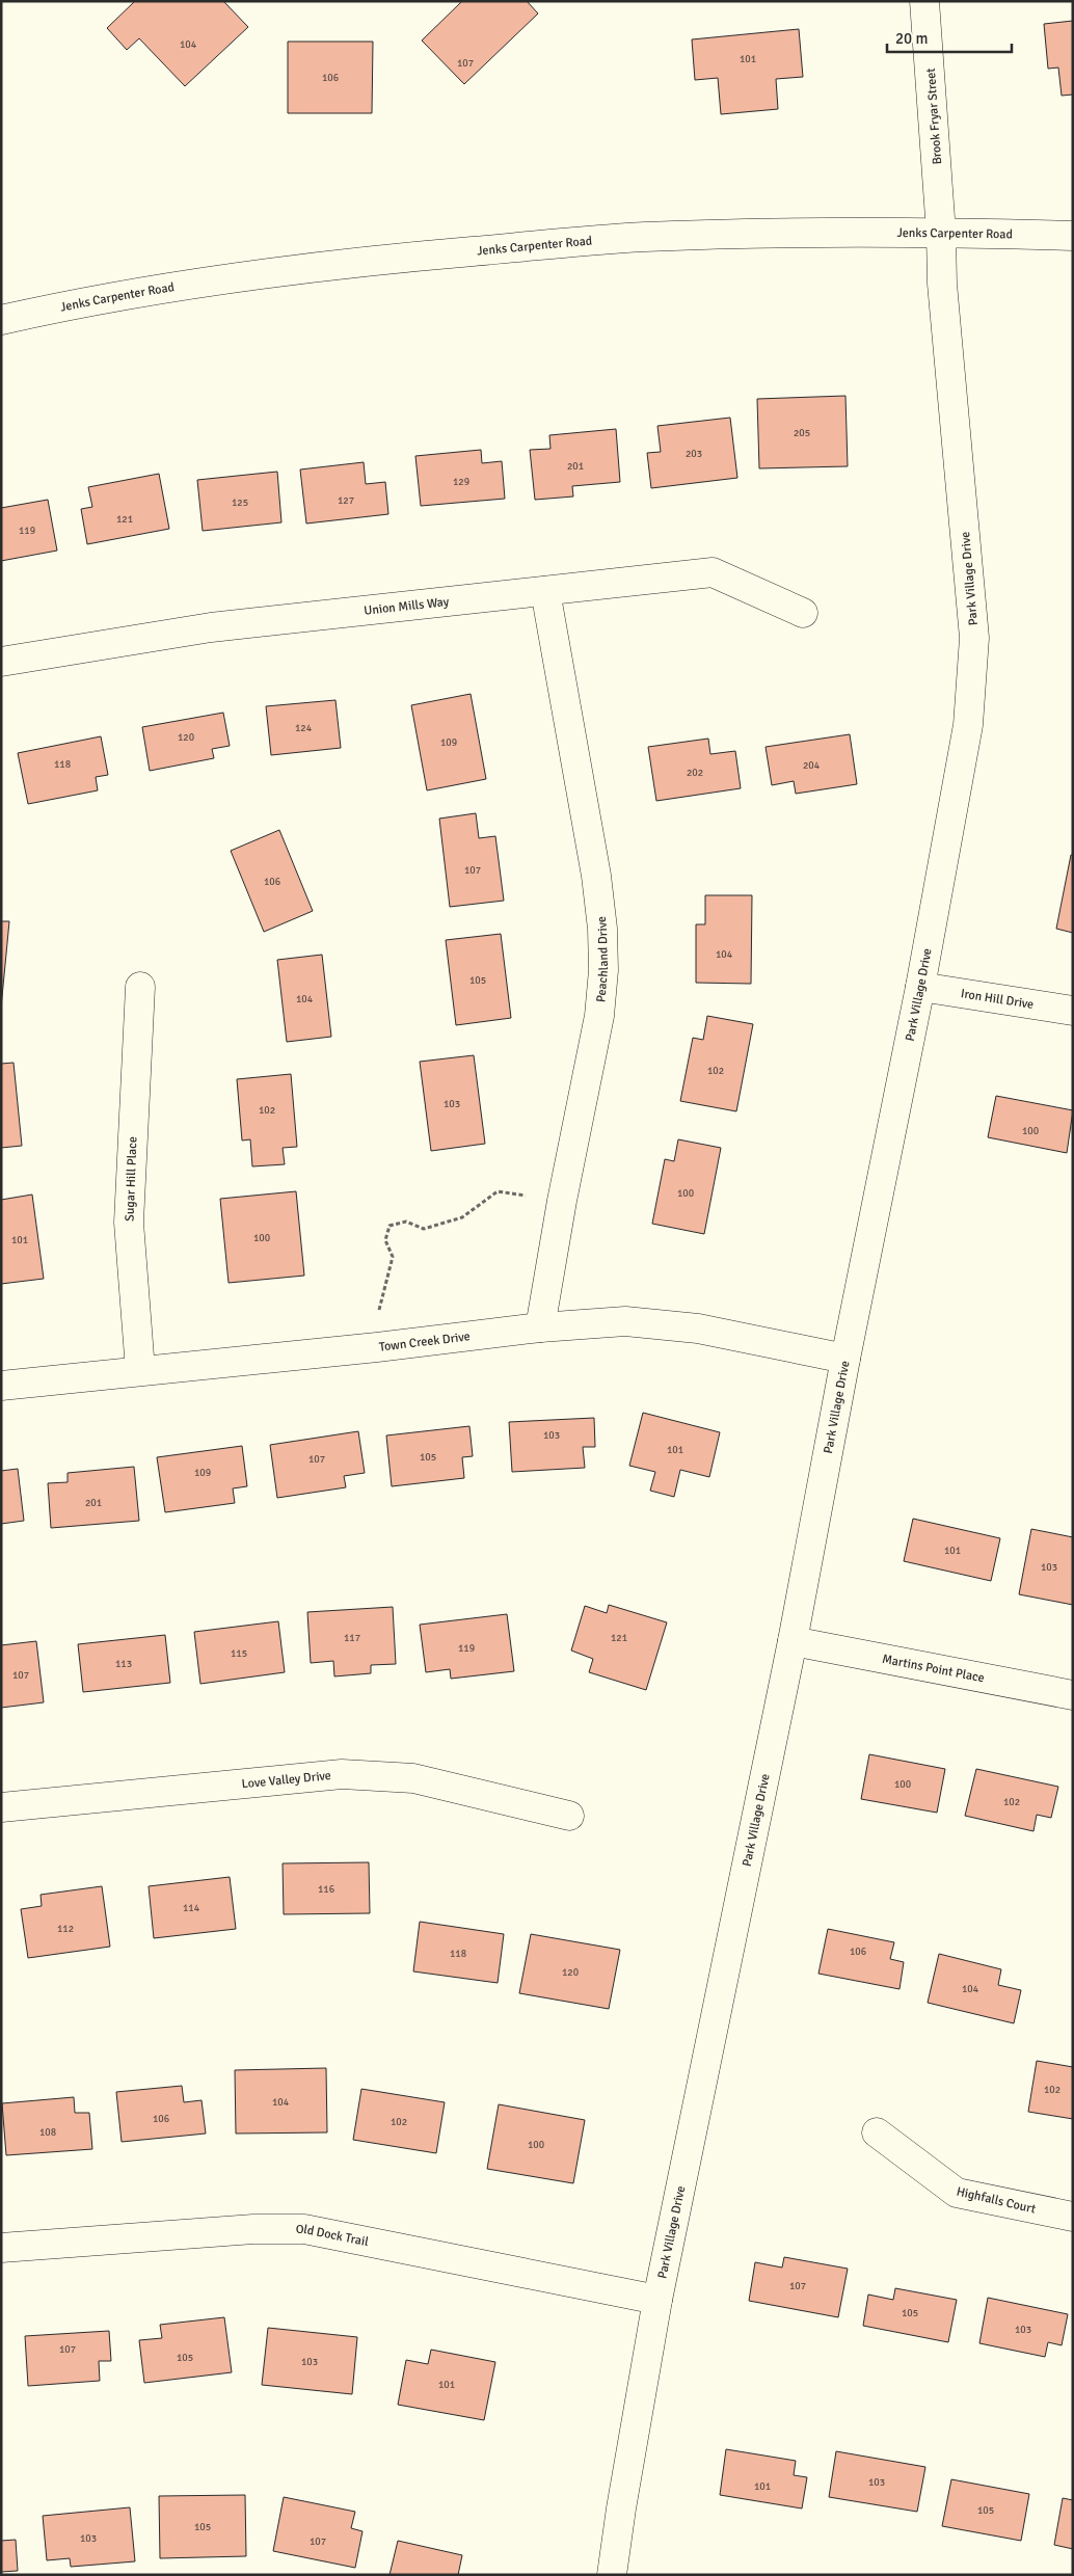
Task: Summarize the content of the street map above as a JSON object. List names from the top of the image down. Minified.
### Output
{"streets":{"street":["Brook Fryar Street","Jenks Carpenter Road","Park Village Drive","Union Mills Way","Peachland Drive","Iron Hill Drive","Sugar Hill Place","Town Creek Drive","Martins Point Place","Love Valley Drive","Highfalls Court","Old Dock Trail"]},"crossings":[["Brook Fryar Street","Jenks Carpenter Road"],["Brook Fryar Street","Park Village Drive"],["Jenks Carpenter Road","Park Village Drive"],["Park Village Drive","Iron Hill Drive"],["Park Village Drive","Town Creek Drive"],["Park Village Drive","Martins Point Place"],["Park Village Drive","Old Dock Trail"],["Union Mills Way","Peachland Drive"],["Peachland Drive","Town Creek Drive"],["Sugar Hill Place","Town Creek Drive"]],"house_numbers":["104","101","107","106","205","203","201","129","127","125","121","119","124","120","109","118","204","202","107","106","104","105","104","102","103","102","100","100","100","101","103","101","105","107","109","201","101","103","117","121","119","115","113","107","100","102","116","114","112","106","118","120","104","102","104","106","102","108","100","107","105","103","107","105","103","101","103","101","105","105","103","107"],"scale_bar":"20 m"}
